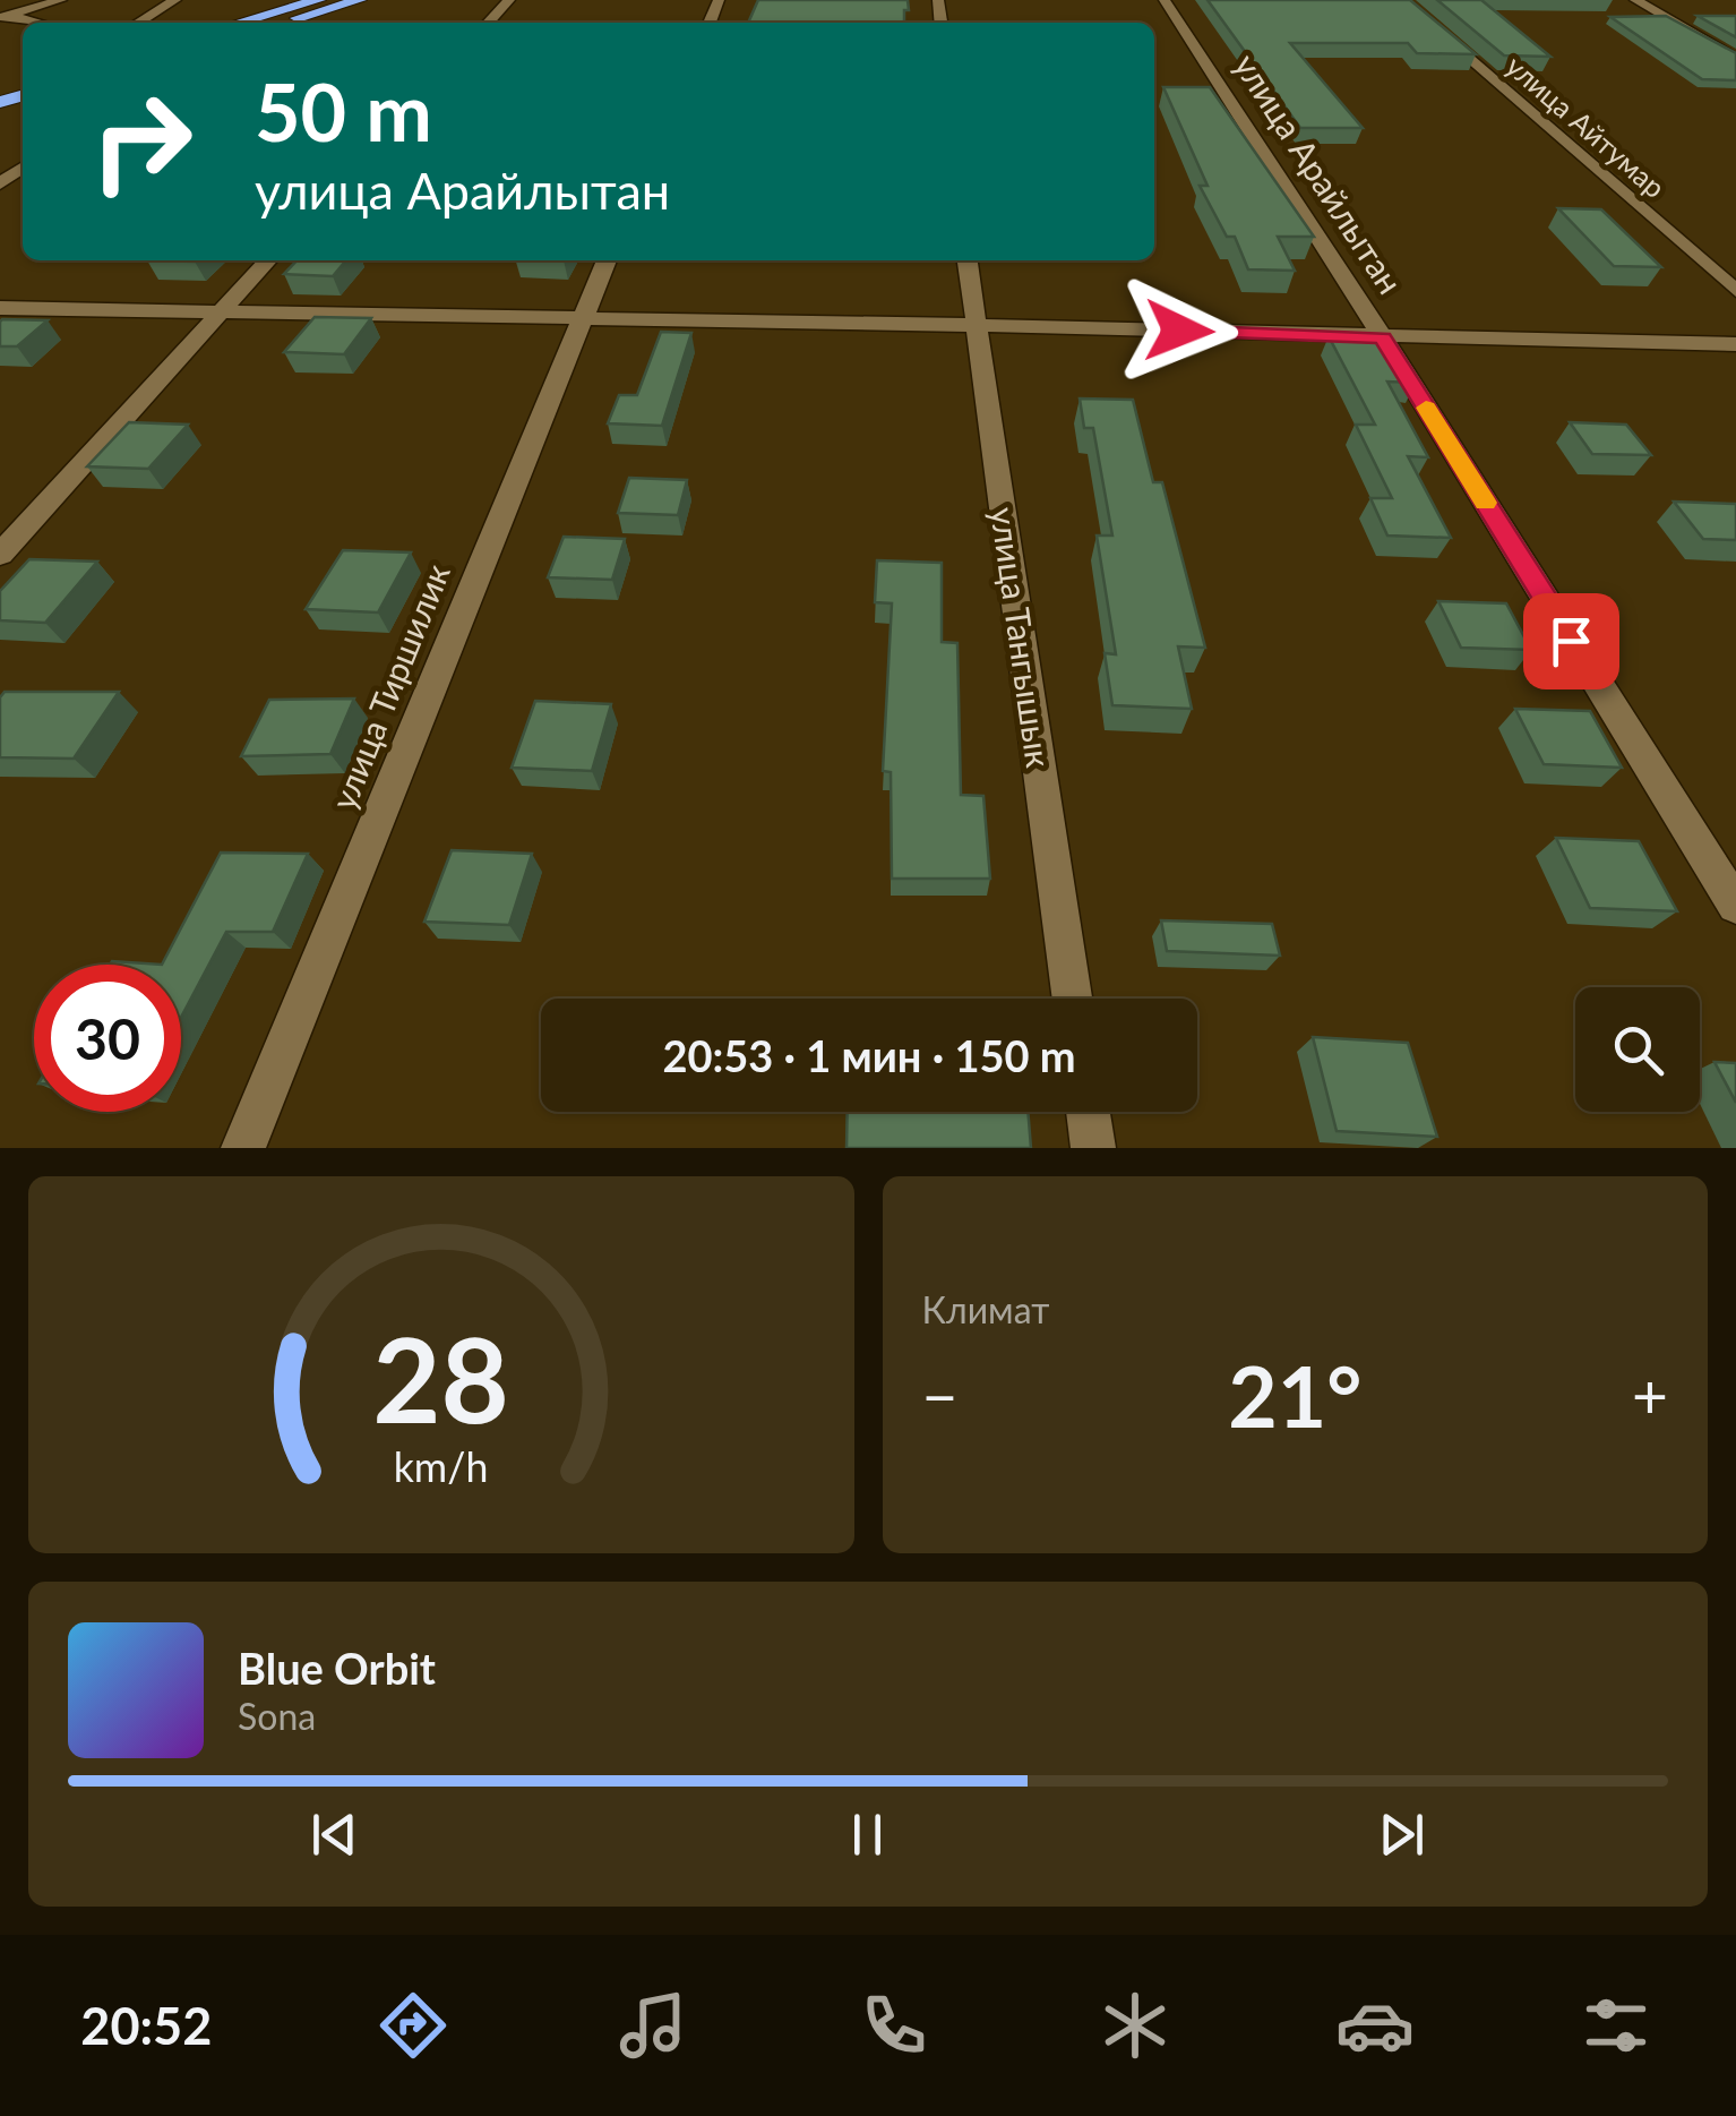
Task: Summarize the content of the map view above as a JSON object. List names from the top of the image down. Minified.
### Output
{"streets":{"street":["улица Айтумар","улица Арайлытан","улица Тангышык","улица Тиршилик"]},"page":{"turn":["50 m","улица Арайлытан"],"limit":"30","trip":"20:53 · 1 мин · 150 m","tile":"Климат","heat":["−","21°","+"],"song":["Blue Orbit","Sona"],"tabs":"20:52","gauge":["28","km/h"]}}
